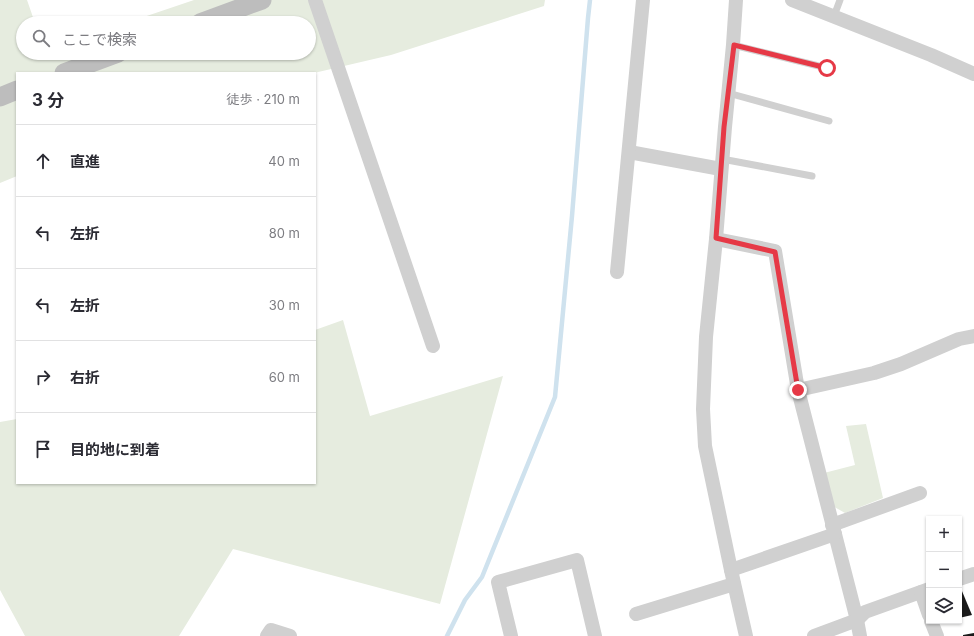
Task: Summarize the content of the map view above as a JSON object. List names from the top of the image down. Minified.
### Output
{"page":{"search":"ここで検索","heading":["3 分","徒歩 · 210 m"],"list":[["直進","40 m"],["左折","80 m"],["左折","30 m"],["右折","60 m"],"目的地に到着"],"map_buttons":["+","−"]}}
